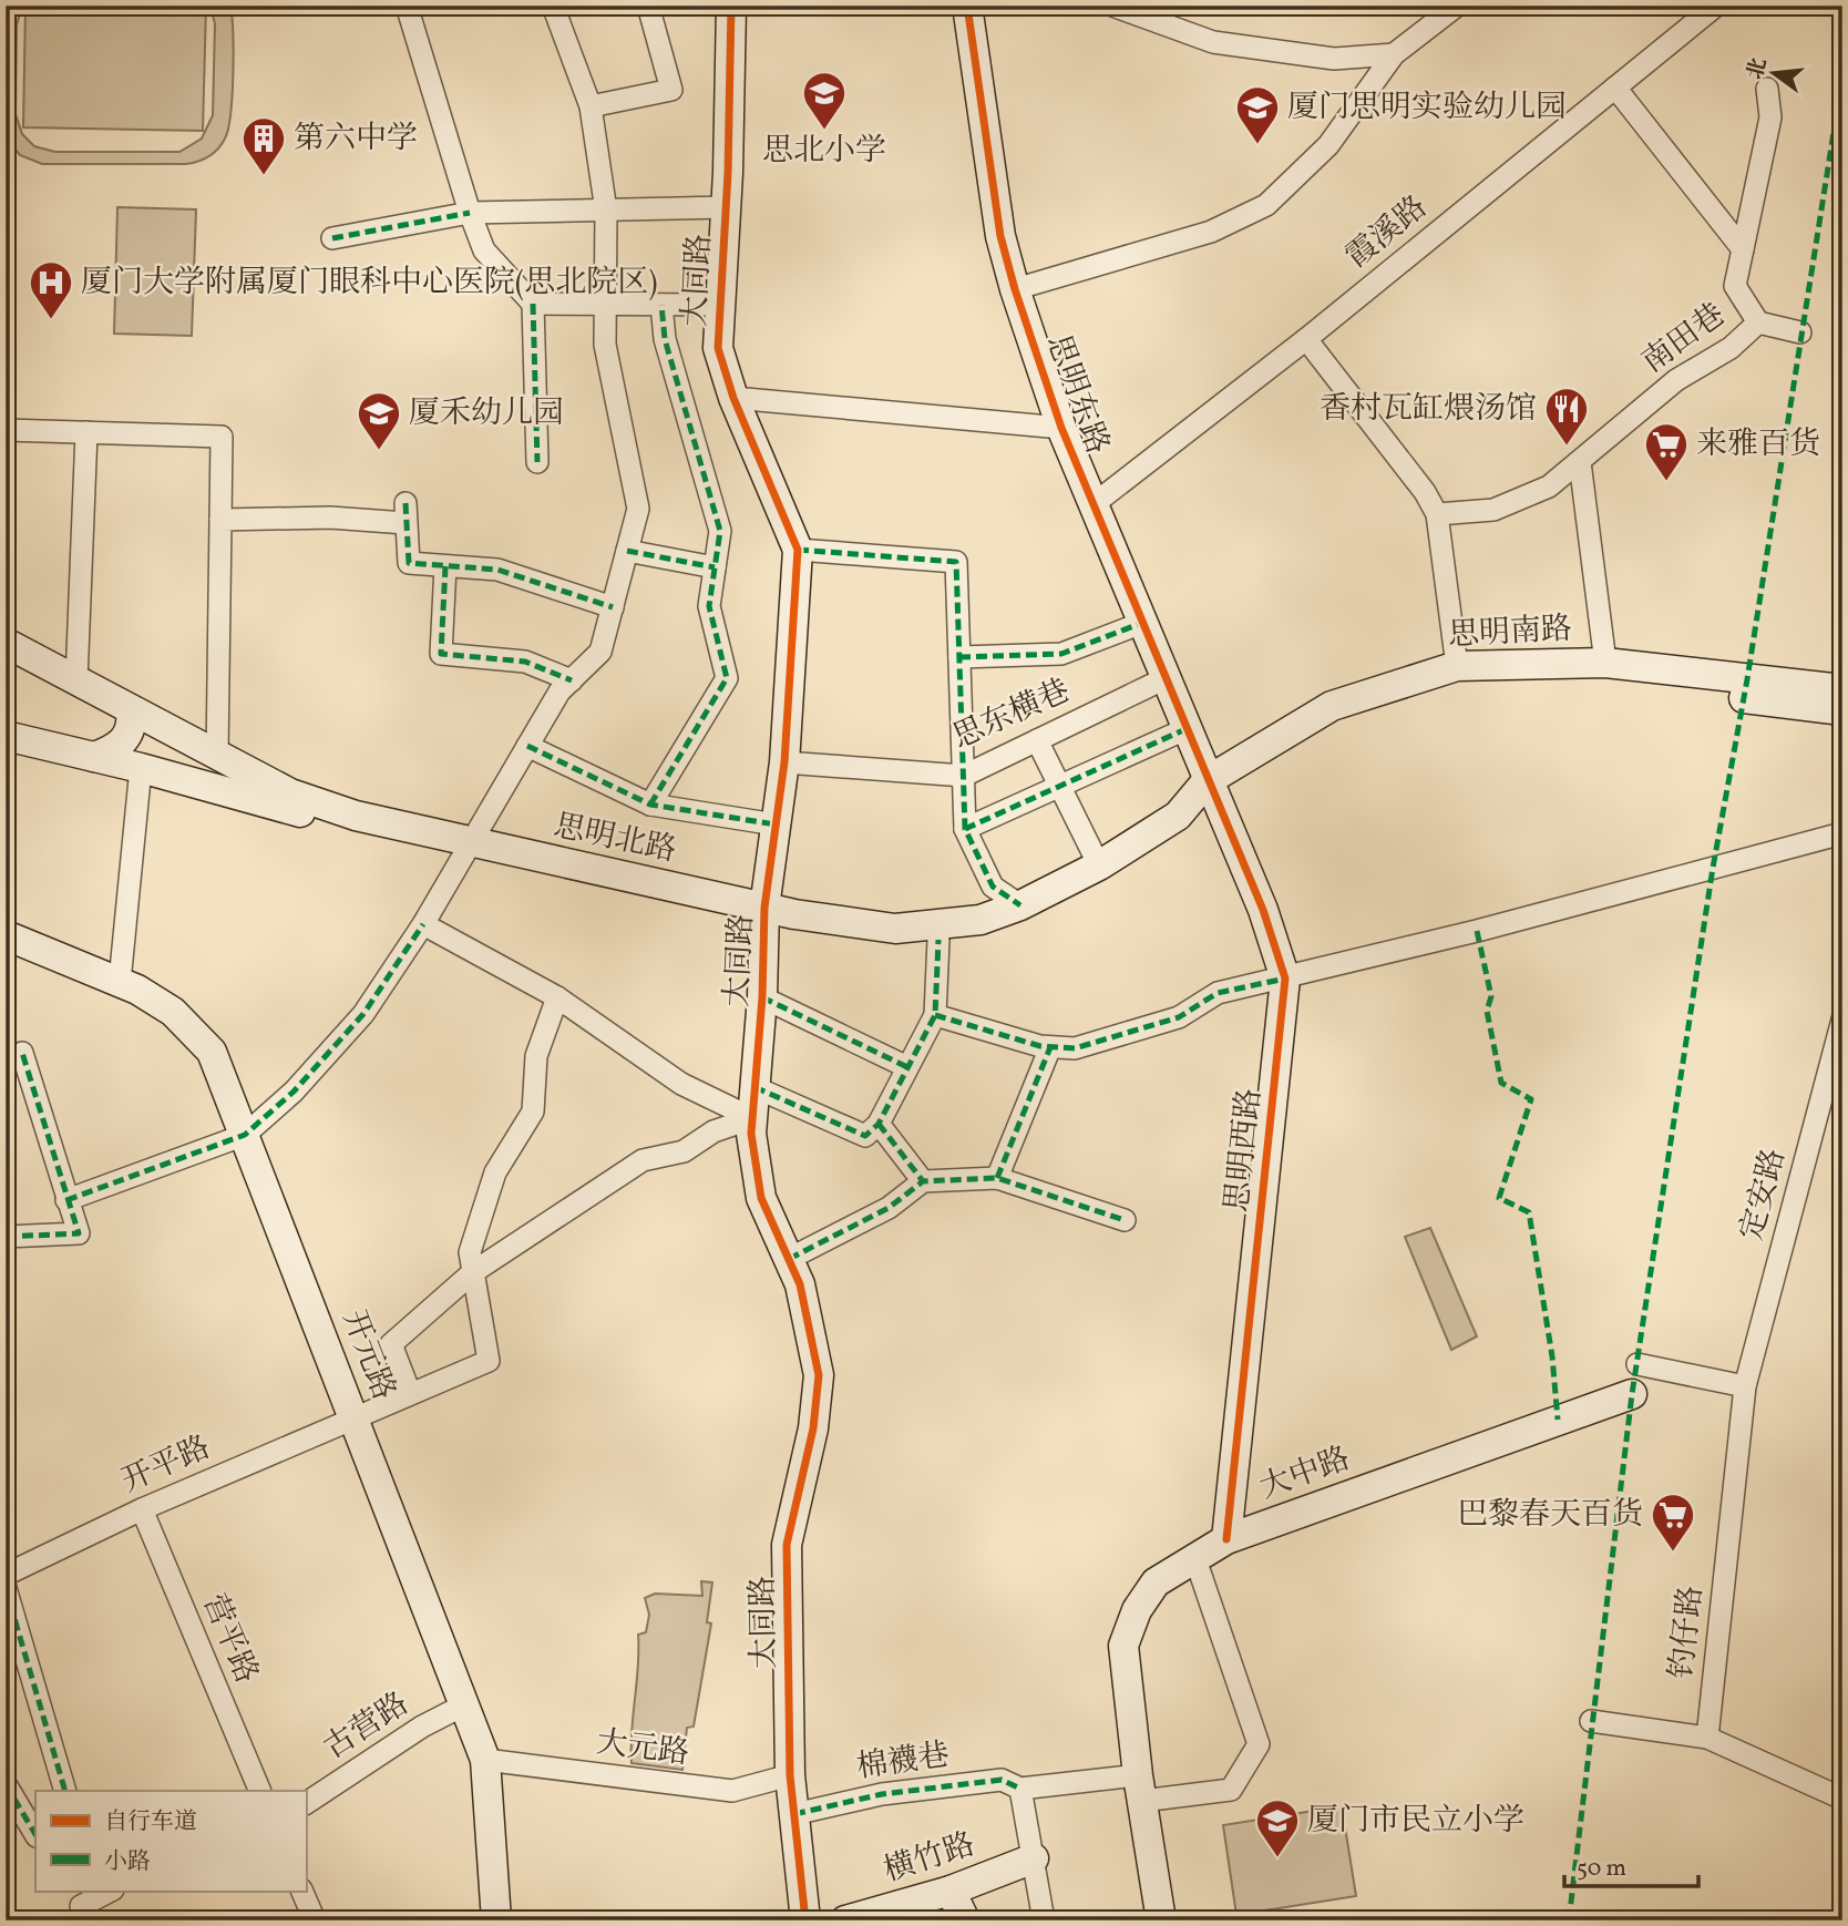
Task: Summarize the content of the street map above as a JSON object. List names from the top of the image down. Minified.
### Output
{"streets":{"street":["霞溪路","大同路","南田巷","思明东路","思明南路","思东横巷","思明北路","思明西路","定安路","开元路","开平路","大中路","钓仔路","营平路","古营路","大元路","棉襪巷","横竹路"]},"crossings":[["霞溪路","思明东路"],["大同路","思东横巷"],["大同路","思明北路"],["大同路","大元路"],["大同路","棉襪巷"],["思明东路","思明南路"],["思明东路","思东横巷"],["思明东路","思明北路"],["思明东路","思明西路"],["思明南路","思明北路"],["思明南路","思明西路"],["思明北路","思明西路"],["思明西路","大中路"],["定安路","钓仔路"],["开元路","开平路"],["开元路","古营路"],["开元路","大元路"],["开平路","营平路"],["大中路","棉襪巷"]],"places":{"school or university":["思北小学","厦门思明实验幼儿园","厦禾幼儿园","厦门市民立小学"],"building":["第六中学"],"hospital":["厦门大学附属厦门眼科中心医院(思北院区)"],"restaurant":["香村瓦缸煨汤馆"],"supermarket":["来雅百货","巴黎春天百货"]},"legend":["自行车道","小路"],"scale_bar":"50 m","north":"left"}
